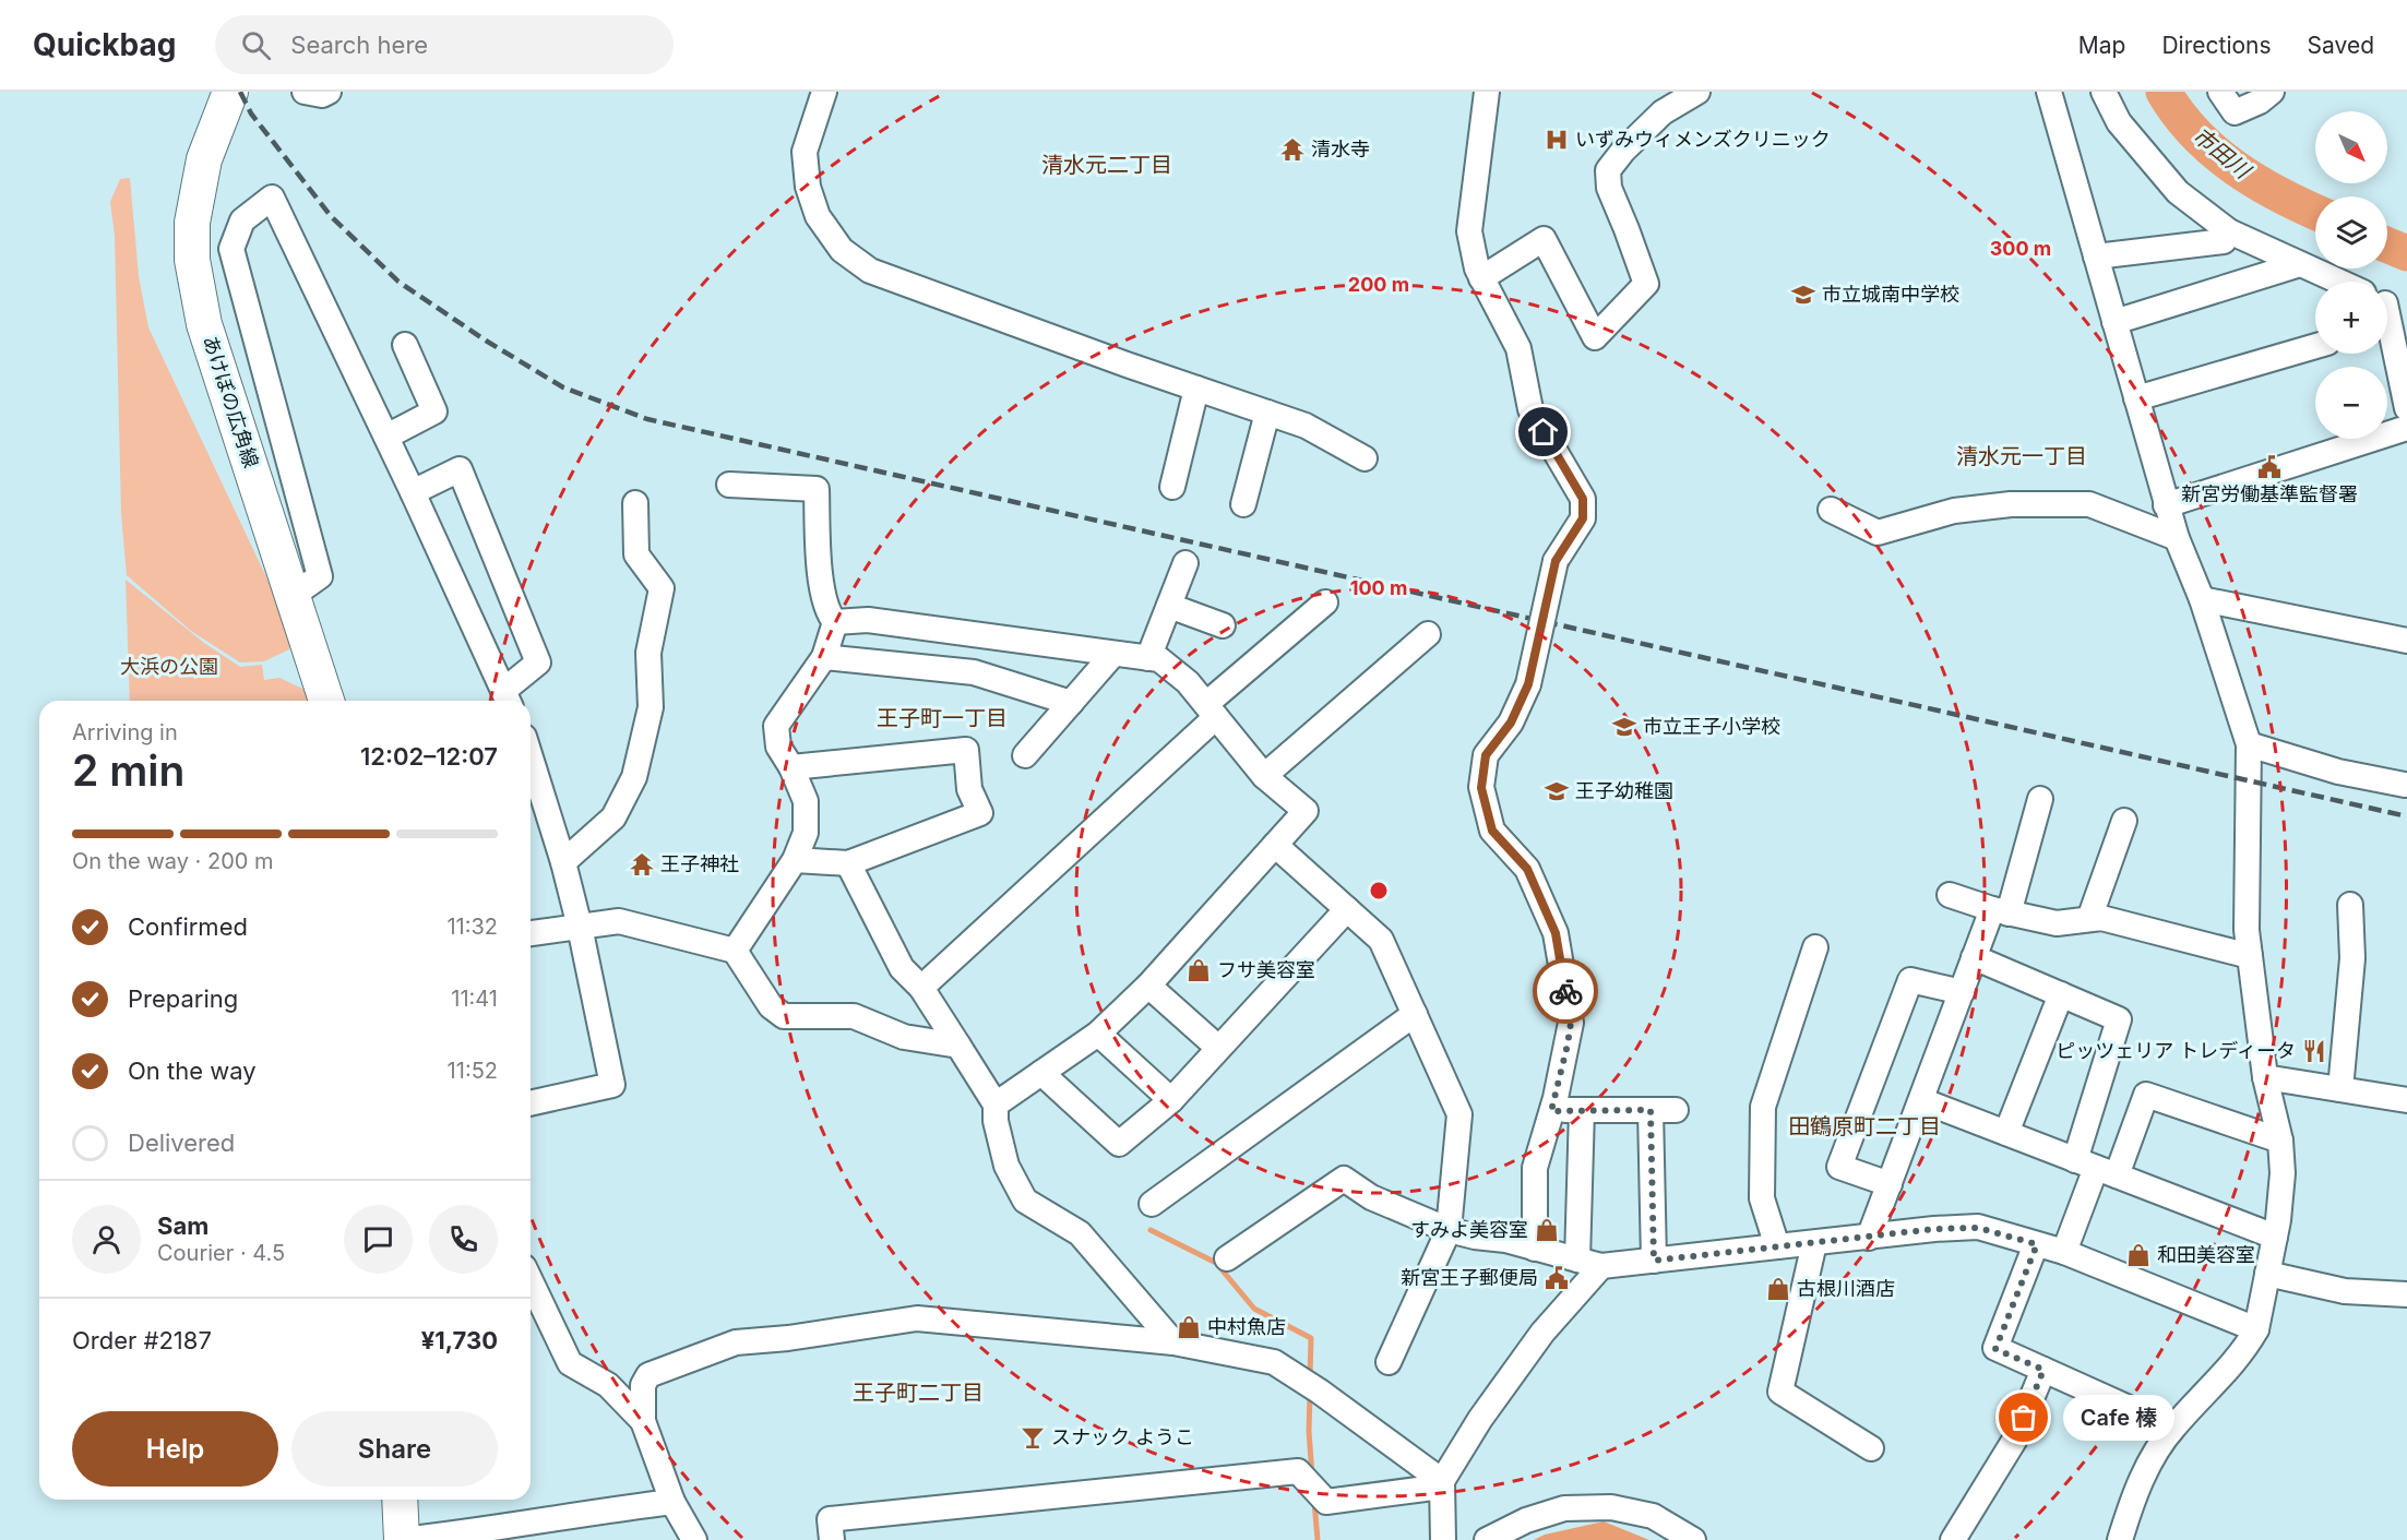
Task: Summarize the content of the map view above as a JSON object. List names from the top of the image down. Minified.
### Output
{"streets":{"main road":["あけぼの広角線"]},"districts":["清水元二丁目","清水元一丁目","王子町一丁目","田鶴原町二丁目","王子町二丁目"],"water":["市田川"],"parks":["大浜の公園"],"places":{"hospital":["いずみウィメンズクリニック"],"temple":["清水寺","王子神社"],"school or university":["市立城南中学校","市立王子小学校","王子幼稚園"],"public building":["新宮労働基準監督署","新宮王子郵便局"],"shop":["フサ美容室","すみよ美容室","和田美容室","古根川酒店","中村魚店"],"restaurant":["ピッツェリア トレディータ"],"other":["Cafe 榛"],"bar":["スナック ようこ"]},"north":"bottom right","page":{"header":"Quickbag","search":"Search here","nav":["Map","Directions","Saved"],"map_buttons":["+","−"],"heading":["2 min","Arriving in","12:02–12:07"],"panel":["Sam","Courier · 4.5","Order #2187","¥1,730"],"bar":"On the way · 200 m","list":[["Confirmed","11:32"],["Preparing","11:41"],["On the way","11:52"],"Delivered"],"bubble":"Cafe 榛","buttons":["Help","Share"]},"rings":["300 m","200 m","100 m"]}
